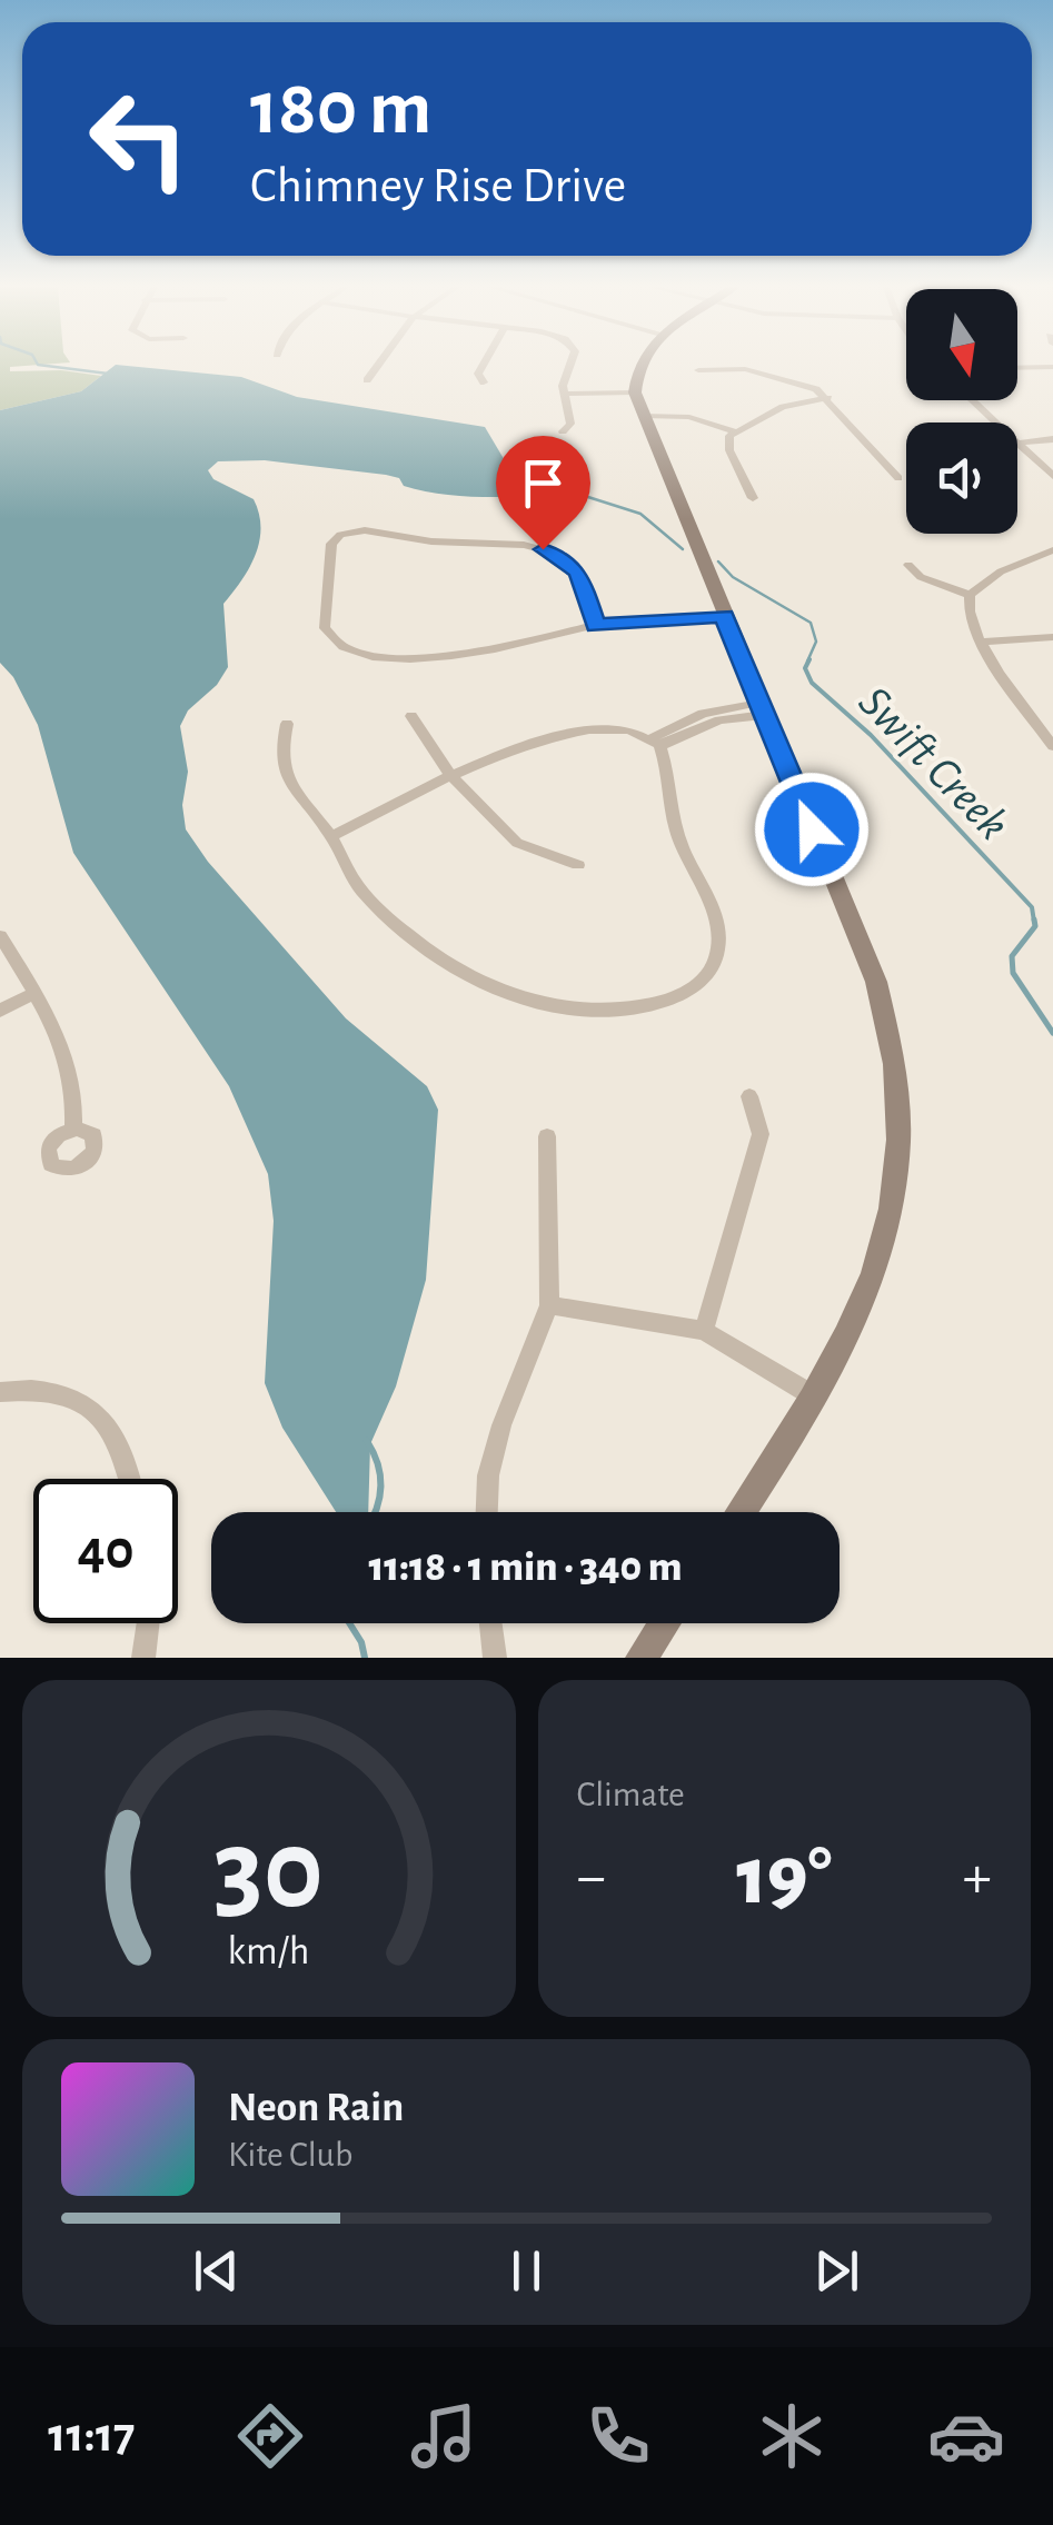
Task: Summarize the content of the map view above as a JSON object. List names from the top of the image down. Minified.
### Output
{"water":["Swift Creek"],"north":"bottom","page":{"turn":["180 m","Chimney Rise Drive"],"limit":"40","trip":"11:18 · 1 min · 340 m","tile":"Climate","heat":["−","19°","+"],"song":["Neon Rain","Kite Club"],"tabs":"11:17","gauge":["30","km/h"]}}
